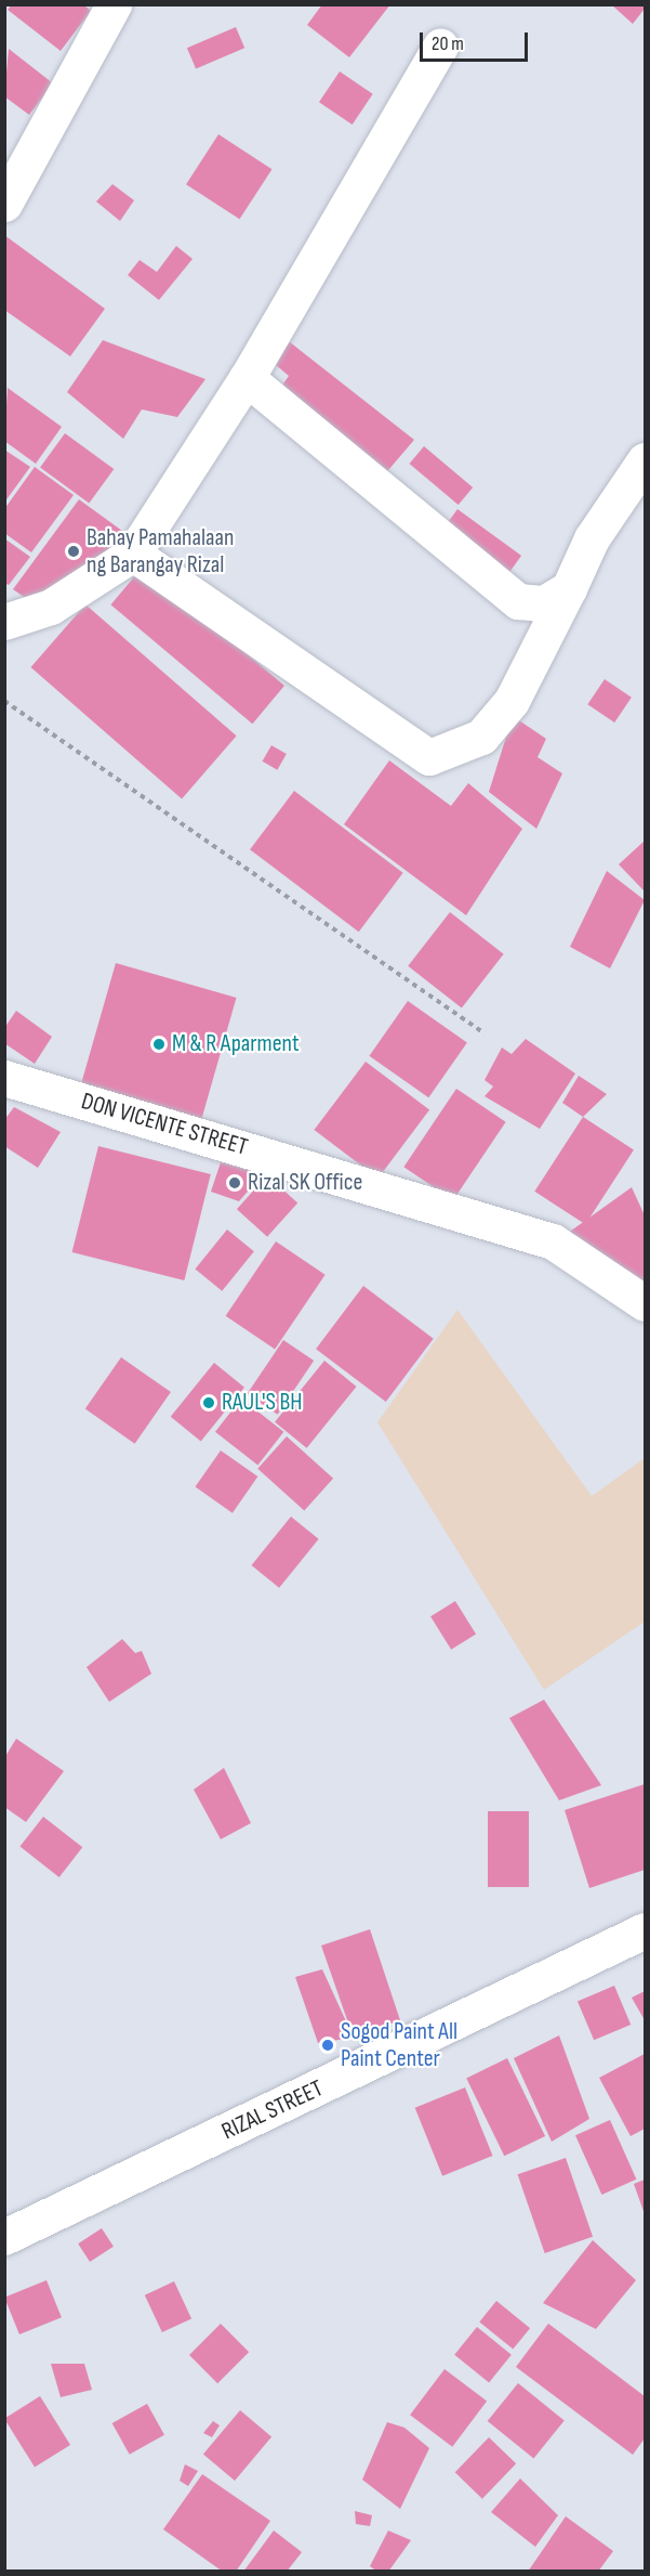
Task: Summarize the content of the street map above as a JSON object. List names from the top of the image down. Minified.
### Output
{"streets":{"street":["DON VICENTE STREET","RIZAL STREET"]},"places":["Bahay Pamahalaan ng Barangay Rizal","M & R Aparment","Rizal SK Office","RAUL'S BH","Sogod Paint All Paint Center"],"scale_bar":"20 m"}
